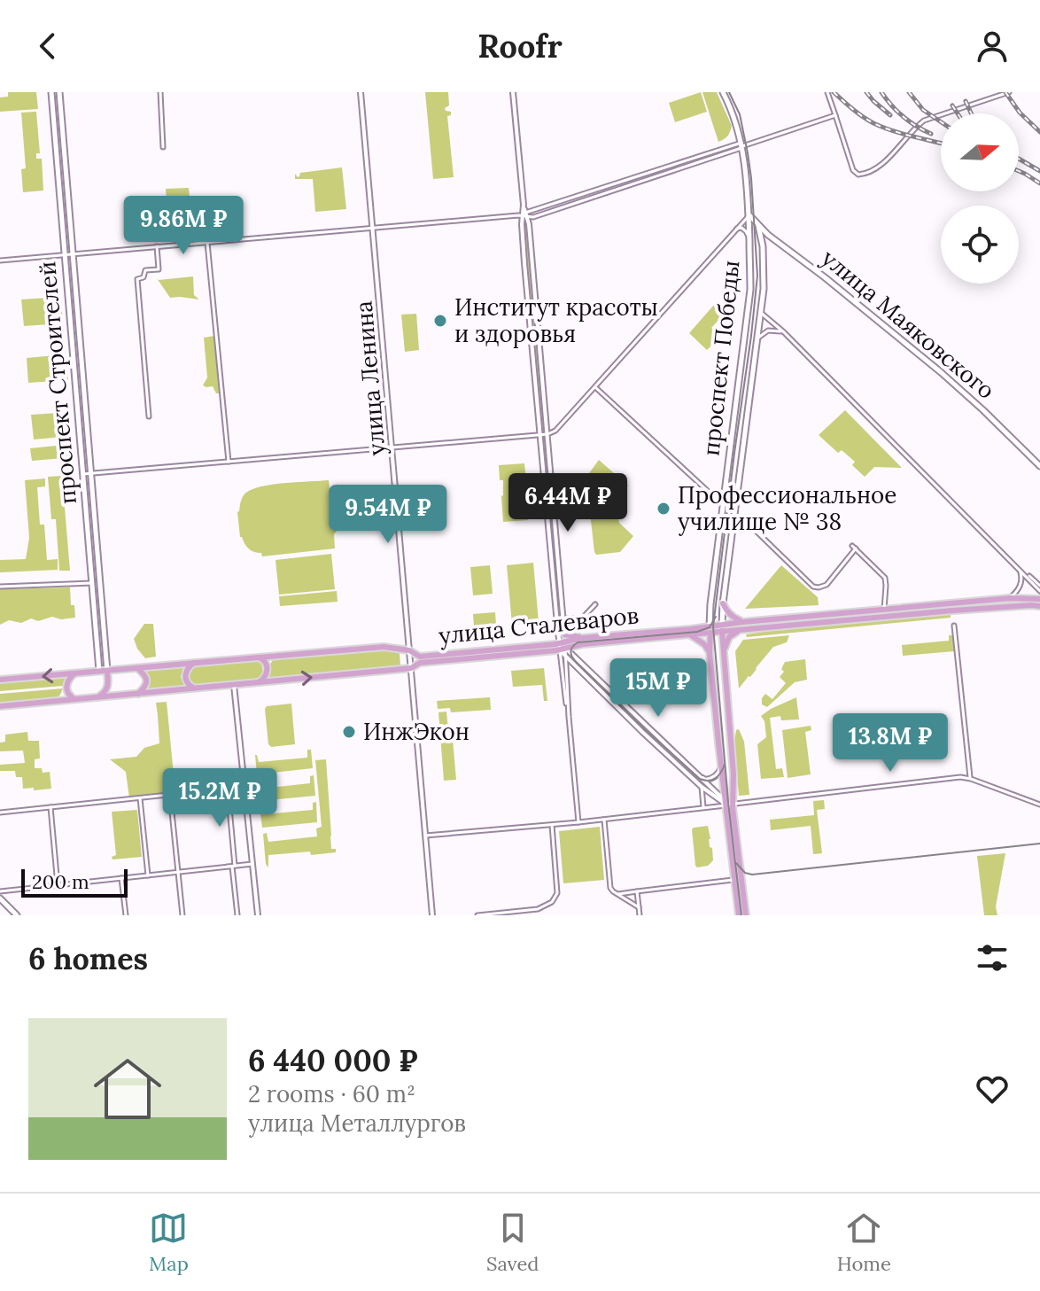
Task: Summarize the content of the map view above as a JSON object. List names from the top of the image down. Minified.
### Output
{"streets":{"main road":["улица Маяковского","проспект Победы","проспект Строителей","улица Сталеваров"],"street":["улица Ленина"]},"crossings":[["улица Маяковского","проспект Победы"],["проспект Победы","улица Сталеваров"],["улица Ленина","улица Сталеваров"],["проспект Строителей","улица Сталеваров"]],"places":["Институт красоты и здоровья","Профессиональное училище № 38","ИнжЭкон"],"scale_bar":"200 m","north":"right","page":{"header":"Roofr","price":["9.86M ₽","6.44M ₽","9.54M ₽","15M ₽","13.8M ₽","15.2M ₽"],"scale":"200 m","heading":"6 homes","list":[{"name":"6 440 000 ₽","note":"2 rooms · 60 m² · улица Металлургов"}],"tabs":["Map","Saved","Home"]}}
